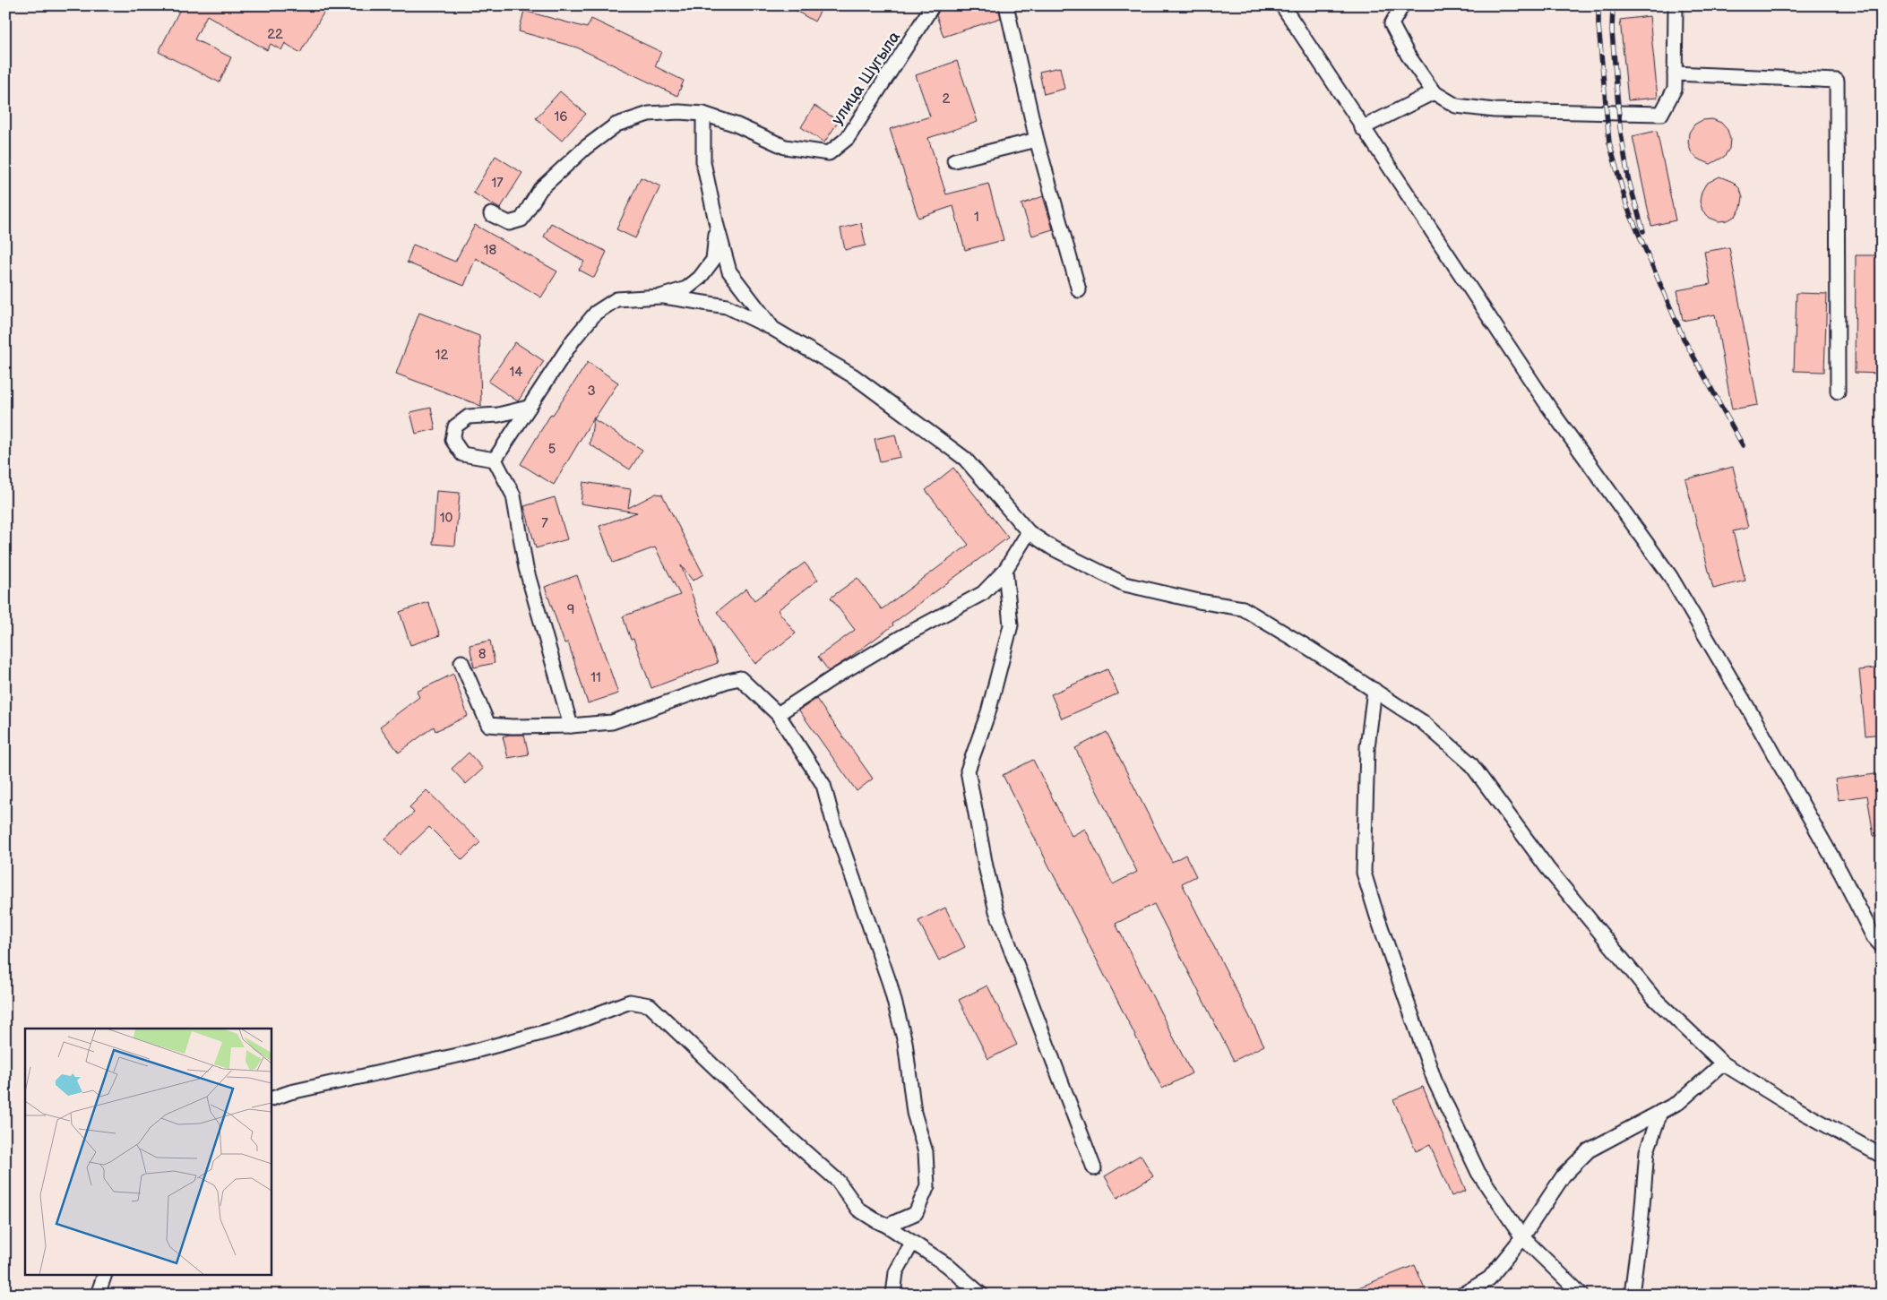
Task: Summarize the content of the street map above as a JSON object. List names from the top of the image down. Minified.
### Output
{"streets":{"street":["улица Шугыла"]},"house_numbers":["22","2","16","17","1","18","12","14","3","5","10","7","9","8","11"]}
